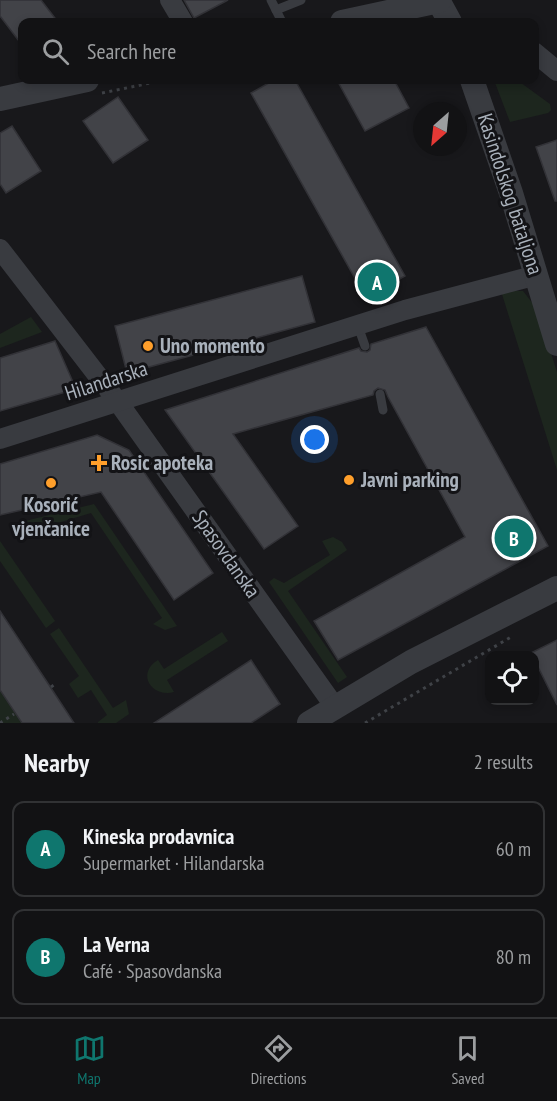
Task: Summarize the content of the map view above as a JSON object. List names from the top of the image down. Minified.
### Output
{"streets":{"street":["Kasindolskog bataljona","Hilandarska","Spasovdanska"]},"crossings":[["Kasindolskog bataljona","Hilandarska"],["Hilandarska","Spasovdanska"]],"places":{"other":["Uno momento","Javni parking","Kosorić vjenčanice"],"health":["Rosic apoteka"]},"north":"bottom left","page":{"search":"Search here","pins":["A","B"],"heading":["Nearby","2 results"],"list":[{"mark":"A","name":"Kineska prodavnica","note":"Supermarket · Hilandarska","value":"60 m"},{"mark":"B","name":"La Verna","note":"Café · Spasovdanska","value":"80 m"}],"nav":["Map","Directions","Saved"]}}
